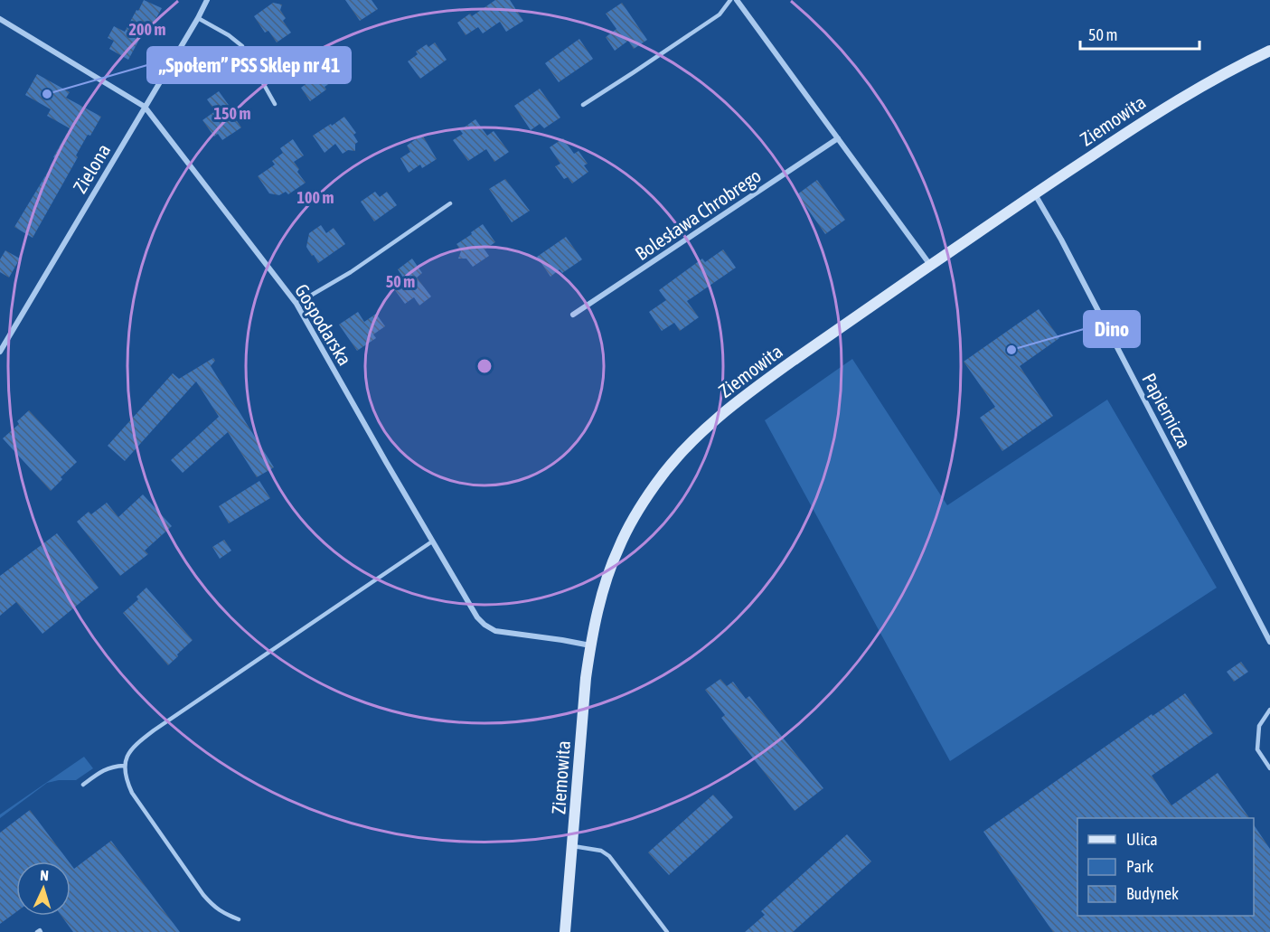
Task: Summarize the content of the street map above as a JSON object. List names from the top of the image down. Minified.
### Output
{"streets":{"street":["Ziemowita","Zielona","Bolesława Chrobrego","Gospodarska","Papiernicza"]},"crossings":[["Ziemowita","Gospodarska"],["Ziemowita","Papiernicza"],["Zielona","Gospodarska"]],"places":["„Społem” PSS Sklep nr 41","Dino"],"legend":["Ulica","Park","Budynek"],"scale_bar":"50 m","north":"top","rings":["200 m","150 m","100 m","50 m"]}
